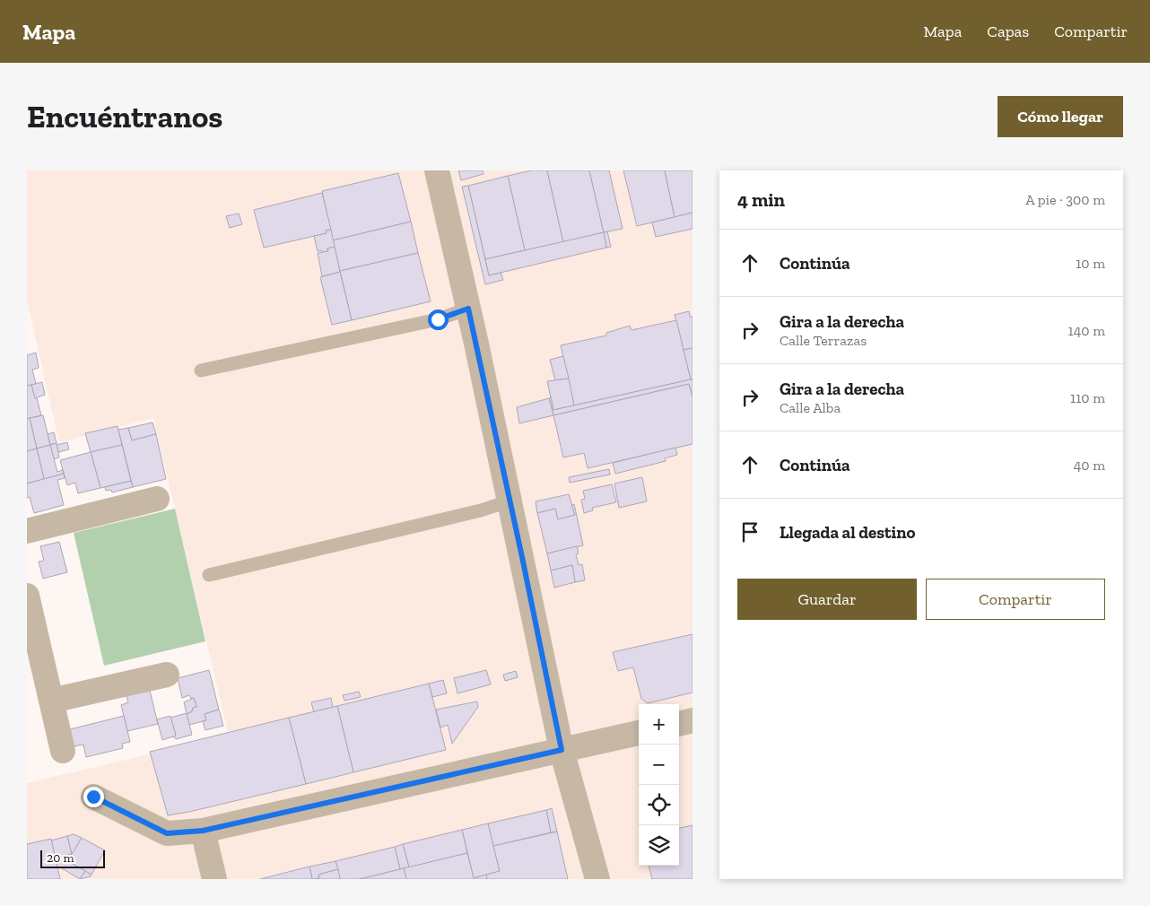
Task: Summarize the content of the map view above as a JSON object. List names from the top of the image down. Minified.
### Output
{"scale_bar":"20 m","page":{"header":"Mapa","nav":["Mapa","Capas","Compartir"],"buttons":["Cómo llegar",["Guardar","Compartir"]],"title":"Encuéntranos","heading":["4 min","A pie · 300 m"],"list":[["Continúa","10 m"],["Gira a la derecha","Calle Terrazas","140 m"],["Gira a la derecha","Calle Alba","110 m"],["Continúa","40 m"],"Llegada al destino"],"map_buttons":["+","−"],"scale":"20 m"}}
